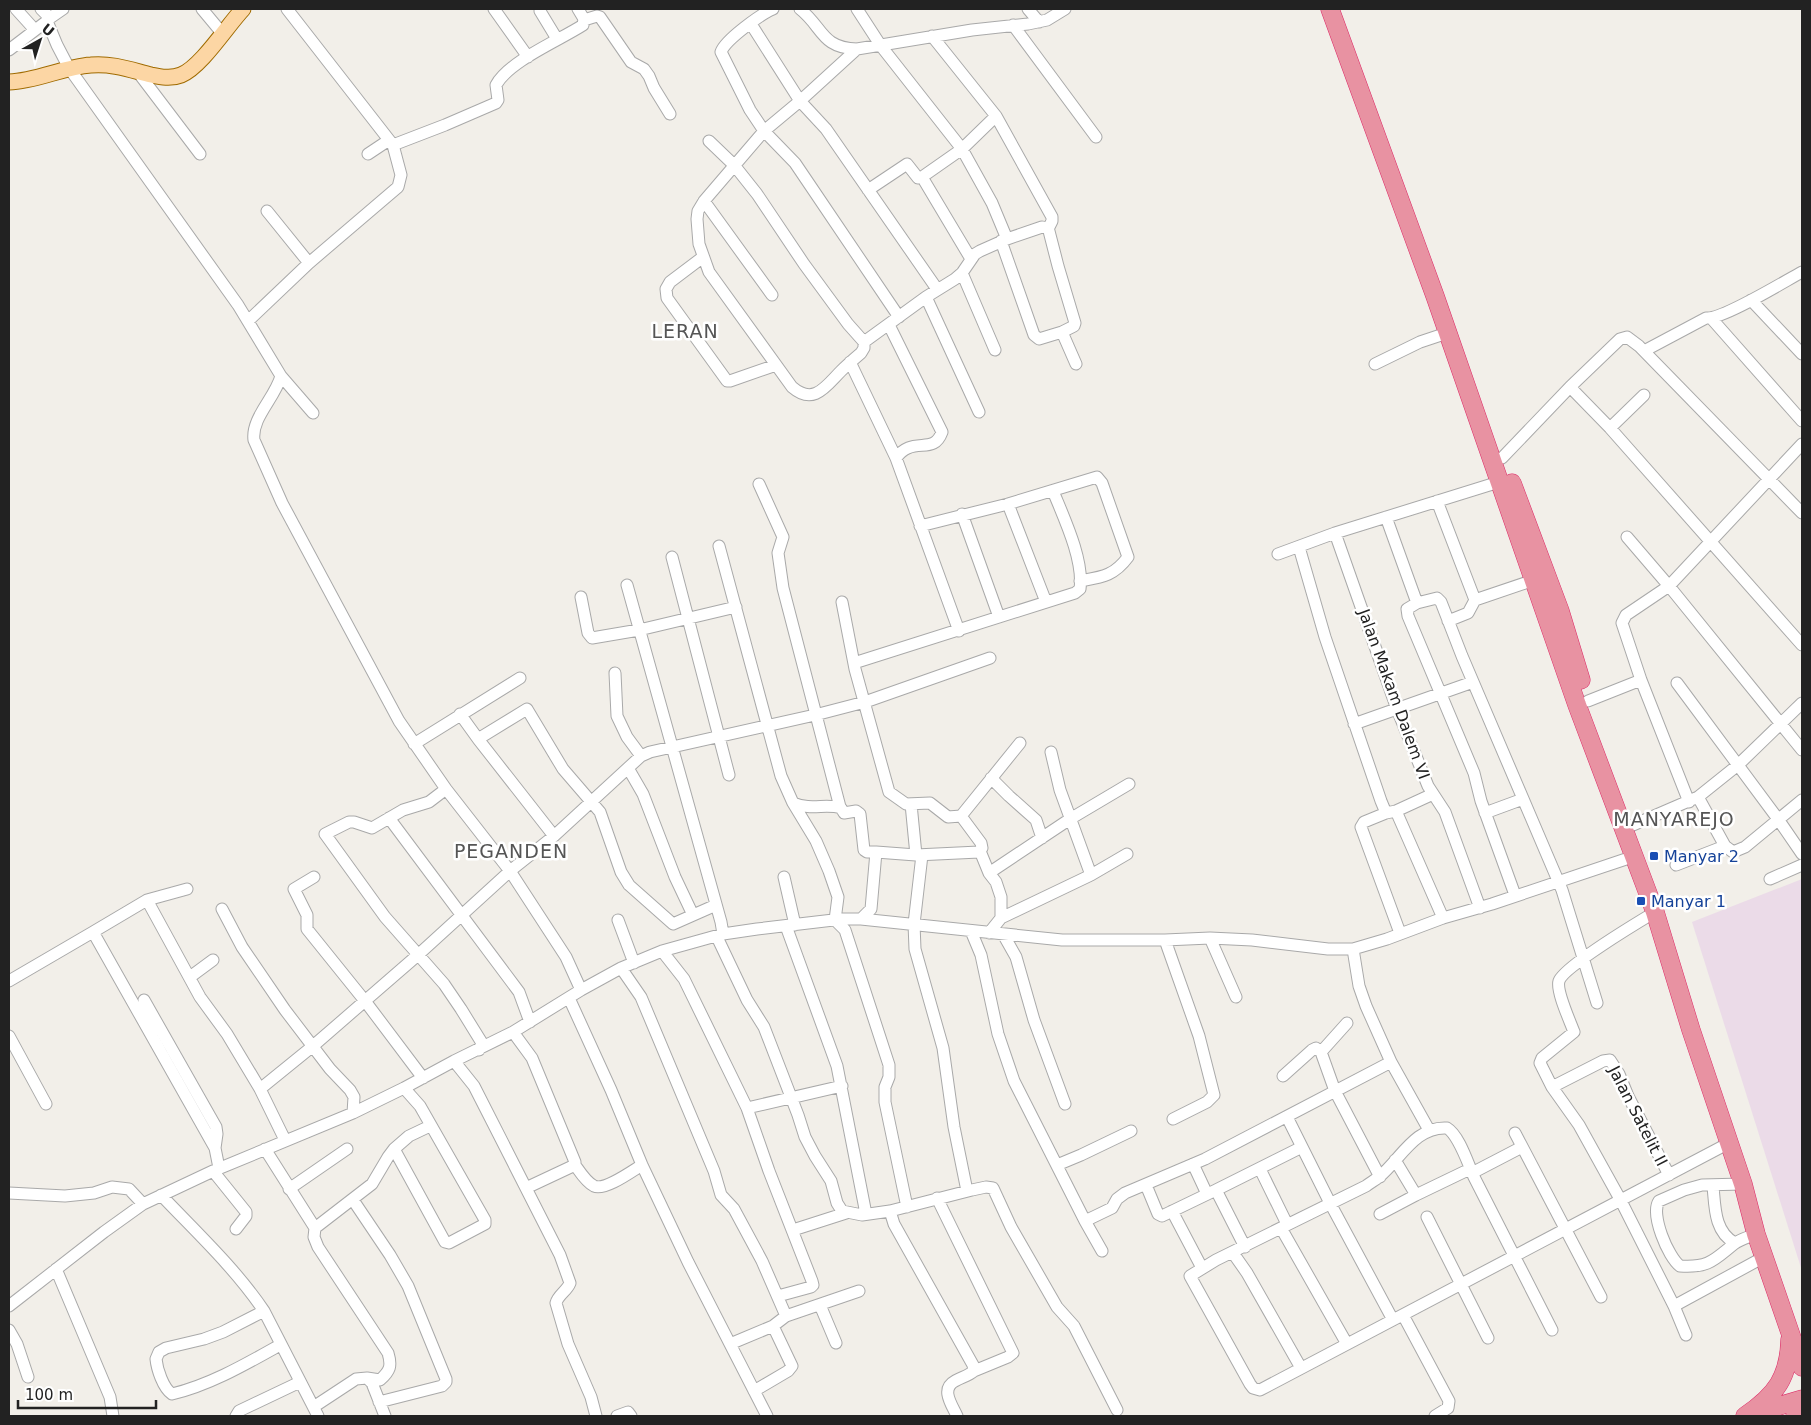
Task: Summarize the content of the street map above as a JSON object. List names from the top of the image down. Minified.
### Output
{"streets":{"street":["Jalan Makam Dalem VI","Jalan Satelit II"]},"districts":["LERAN","MANYAREJO","PEGANDEN"],"places":{"transit":["Manyar 2","Manyar 1"]},"scale_bar":"100 m","north":"top right"}
